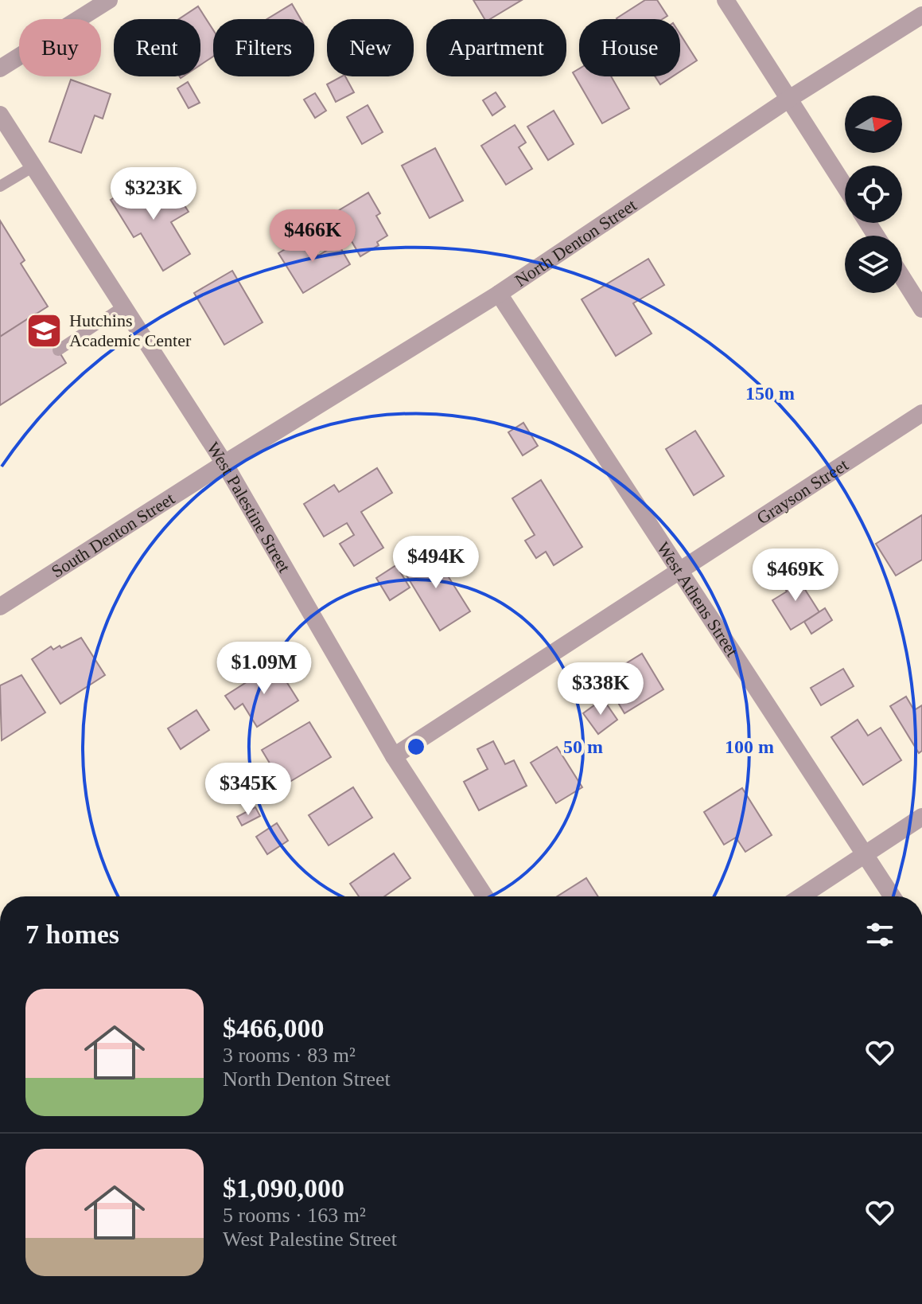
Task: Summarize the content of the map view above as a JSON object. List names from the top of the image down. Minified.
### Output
{"streets":{"street":["North Denton Street","Grayson Street","West Palestine Street","South Denton Street","West Athens Street"]},"crossings":[["North Denton Street","West Palestine Street"],["North Denton Street","South Denton Street"],["North Denton Street","West Athens Street"],["Grayson Street","West Palestine Street"],["Grayson Street","West Athens Street"],["West Palestine Street","South Denton Street"]],"places":{"school or university":["Hutchins Academic Center"]},"north":"right","page":{"chip":["Buy","Rent","Filters","New","Apartment","House"],"price":["$323K","$466K","$494K","$469K","$1.09M","$338K","$345K"],"heading":"7 homes","list":[{"name":"$466,000","note":"3 rooms · 83 m² · North Denton Street"},{"name":"$1,090,000","note":"5 rooms · 163 m² · West Palestine Street"}]},"rings":["150 m","50 m","100 m"]}
